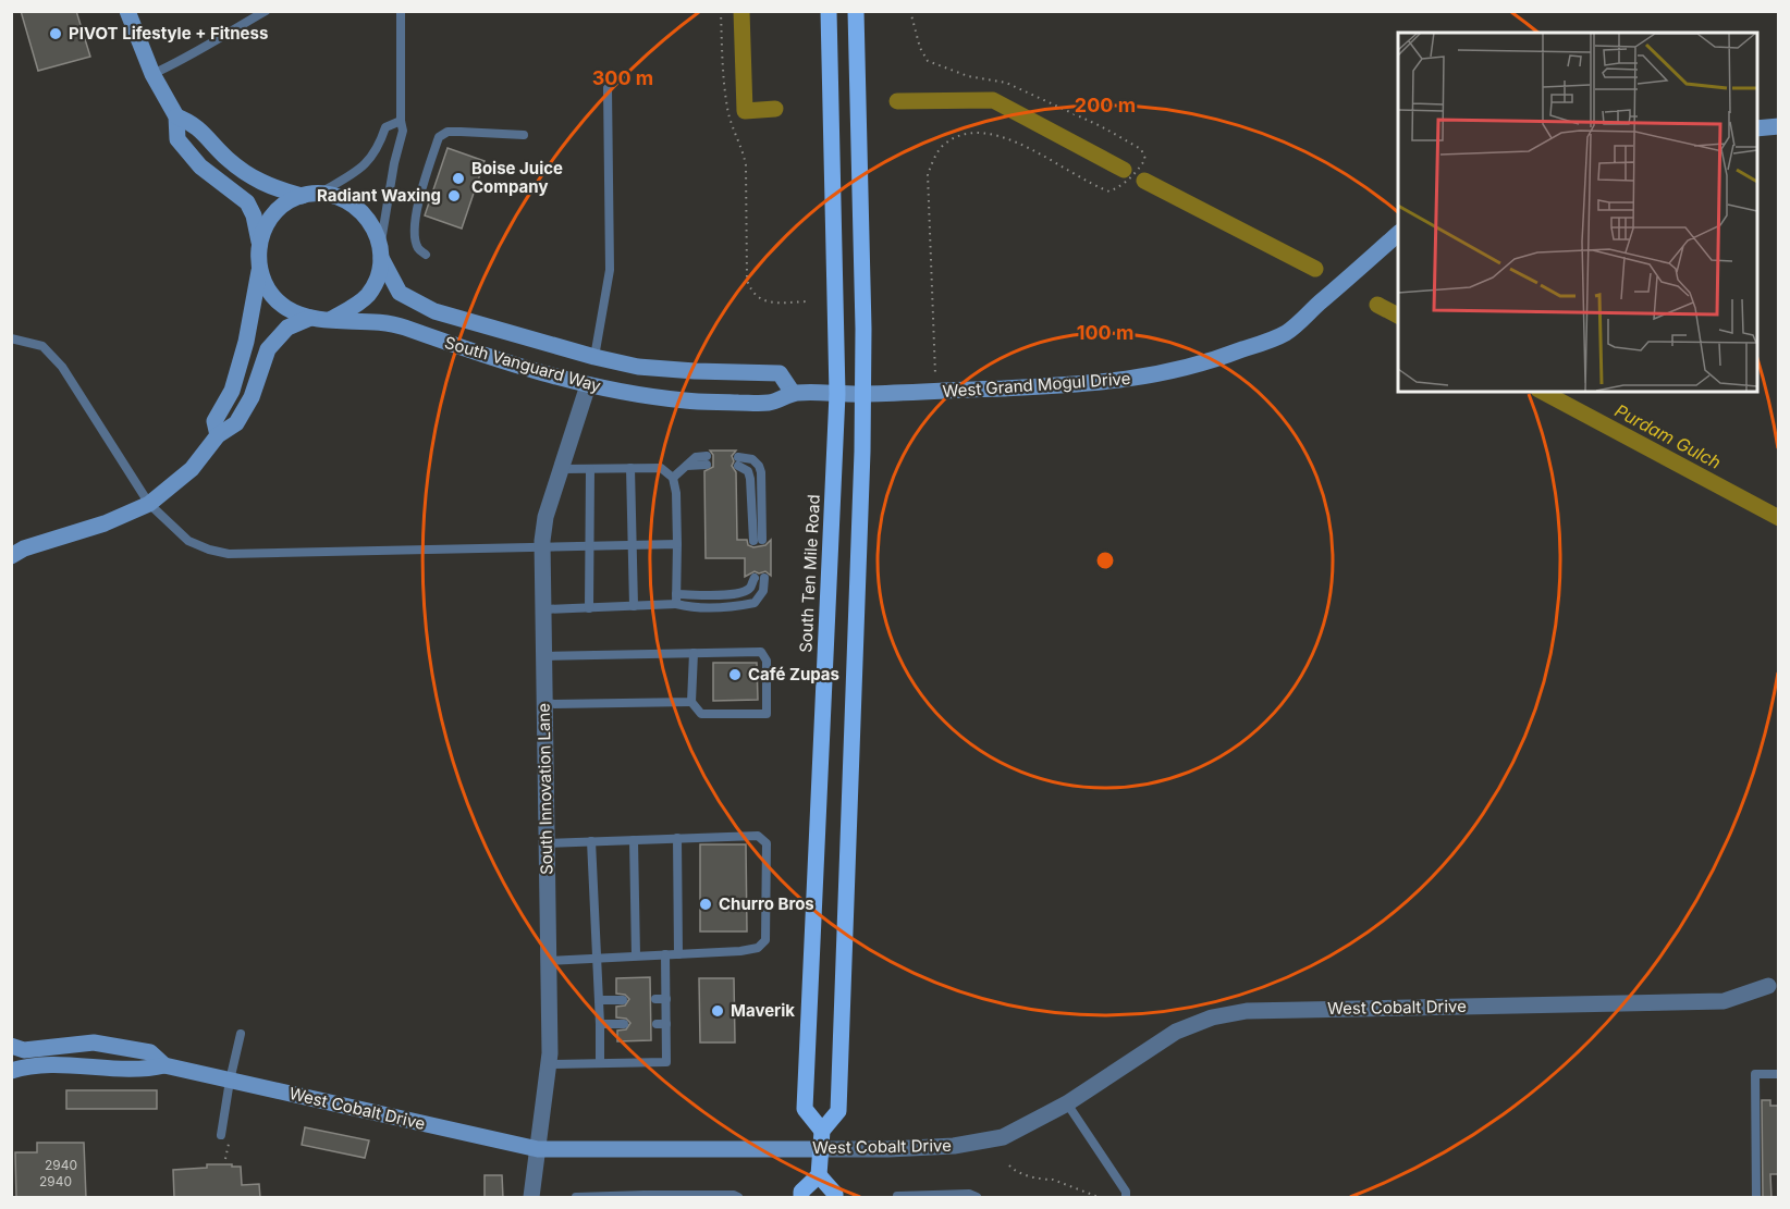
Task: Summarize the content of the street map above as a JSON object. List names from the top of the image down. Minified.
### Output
{"streets":{"main road":["South Ten Mile Road"],"street":["South Vanguard Way","West Grand Mogul Drive","South Innovation Lane","West Cobalt Drive"]},"crossings":[["South Vanguard Way","West Grand Mogul Drive"],["South Vanguard Way","South Ten Mile Road"],["South Vanguard Way","South Innovation Lane"],["South Innovation Lane","West Cobalt Drive"]],"water":["Purdam Gulch"],"places":["PIVOT Lifestyle + Fitness","Boise Juice Company","Radiant Waxing","Café Zupas","Churro Bros","Maverik"],"house_numbers":["2940","2940"],"rings":["300 m","200 m","100 m"]}
